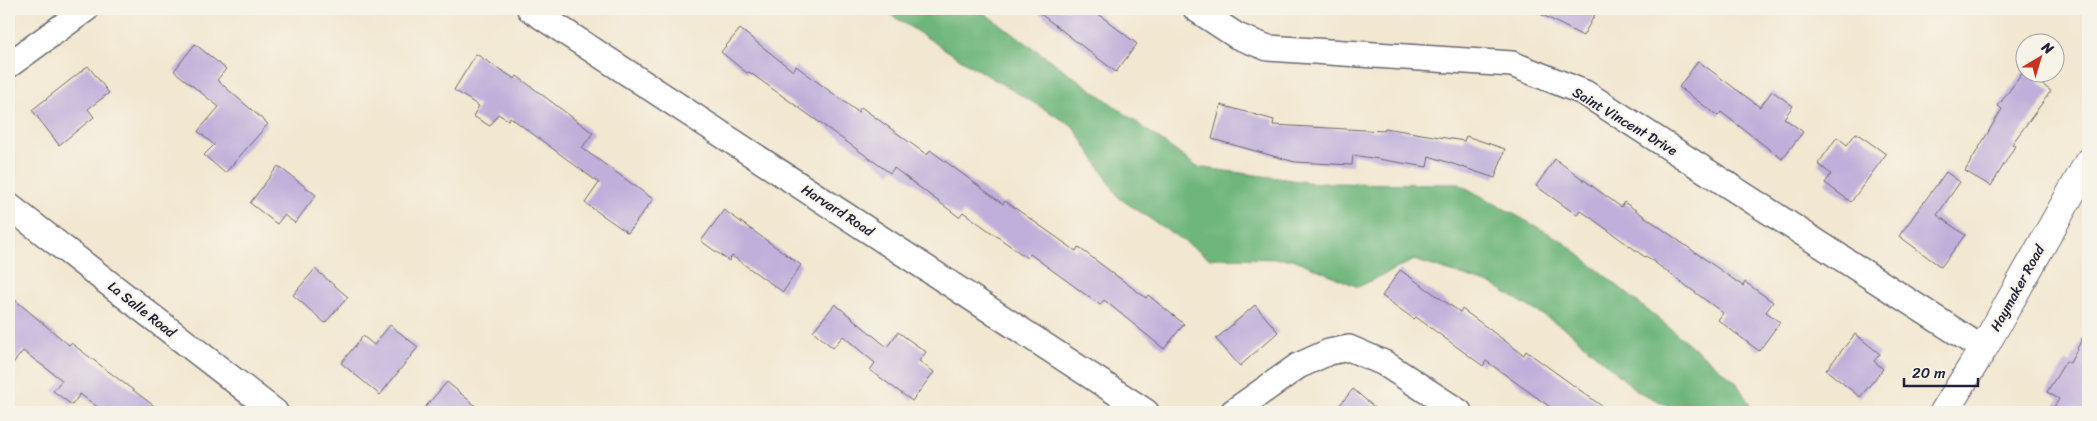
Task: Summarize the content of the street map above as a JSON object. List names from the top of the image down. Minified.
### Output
{"streets":{"main road":["Haymaker Road"],"street":["Saint Vincent Drive","Harvard Road","La Salle Road"]},"crossings":[["Saint Vincent Drive","Haymaker Road"]],"scale_bar":"20 m","north":"top right"}
